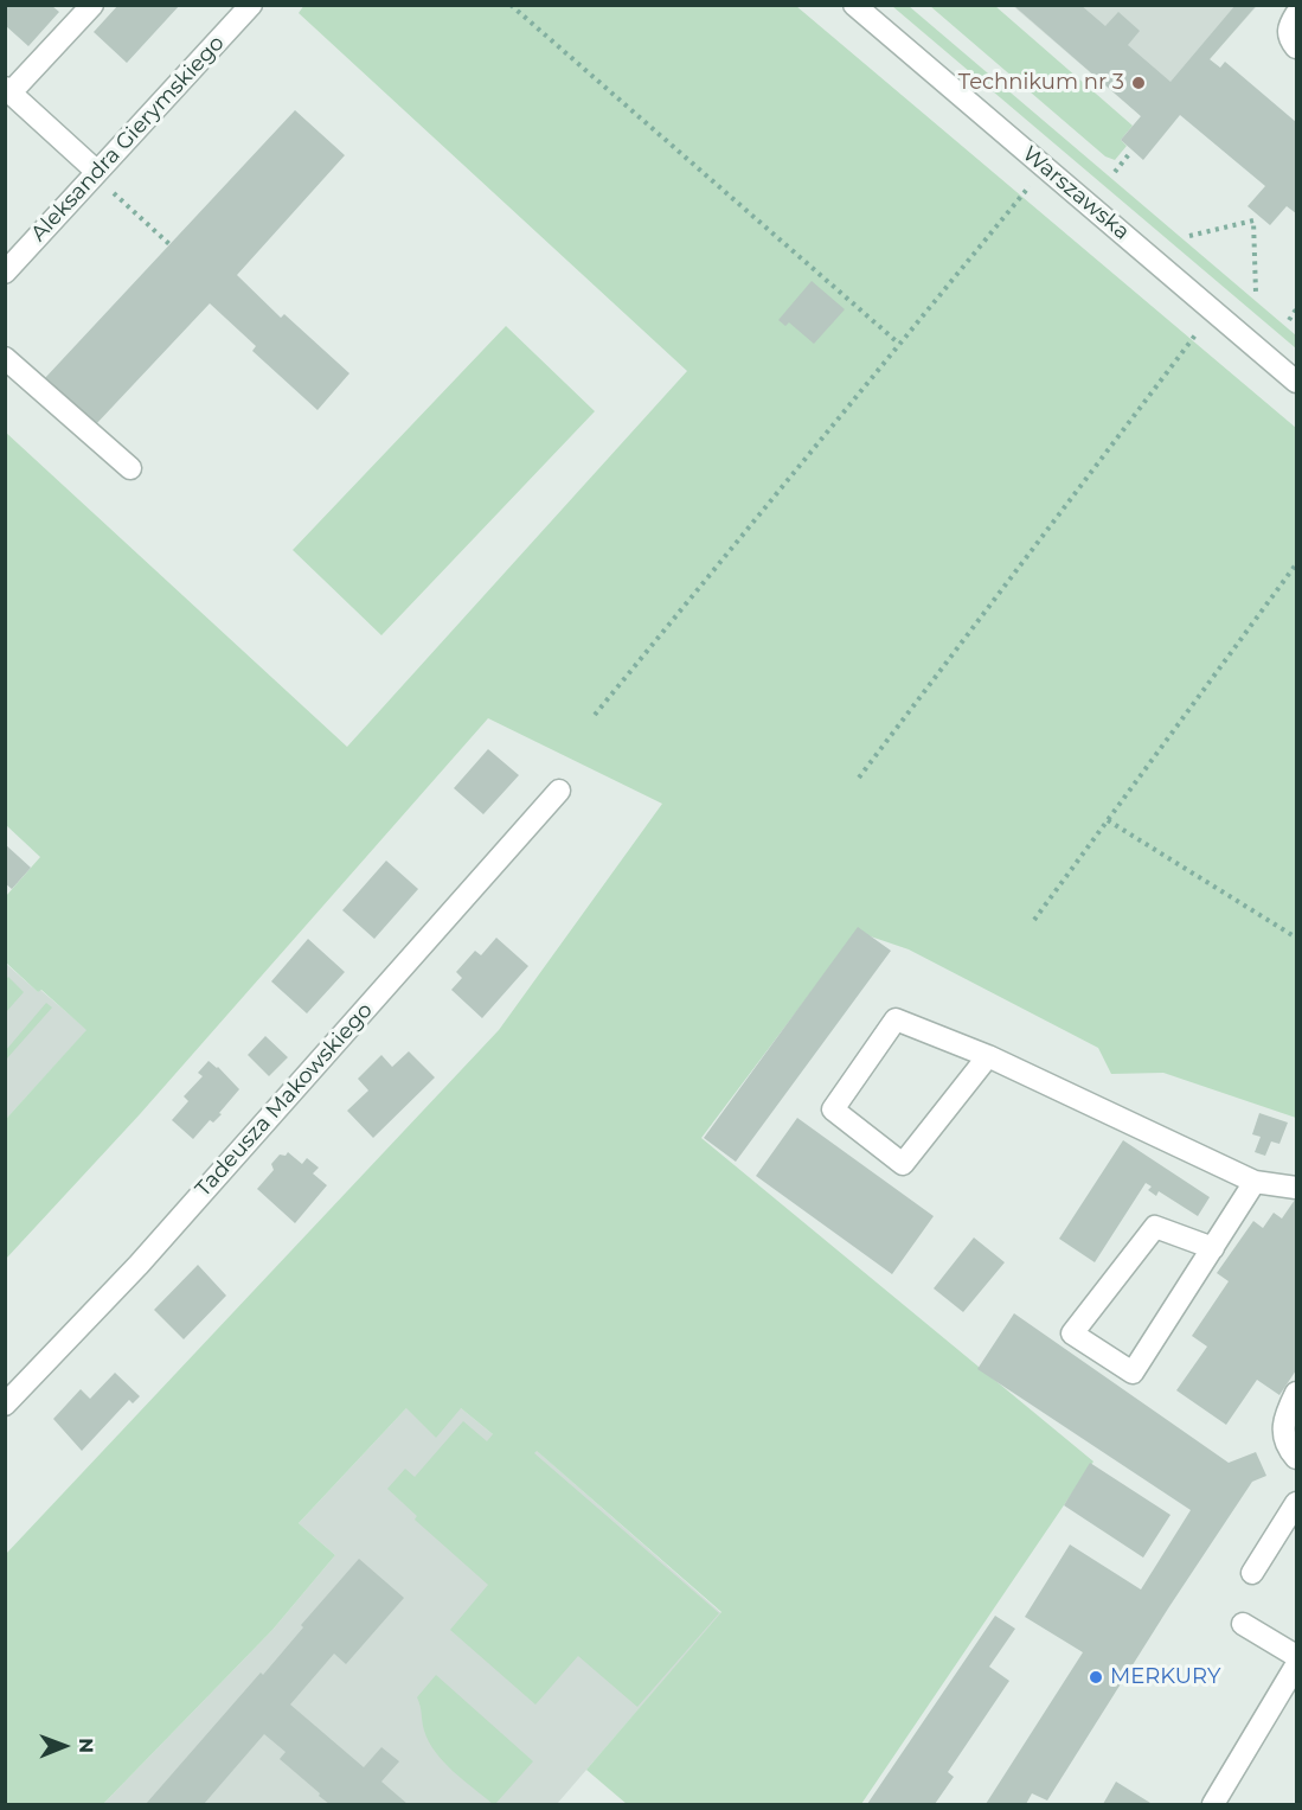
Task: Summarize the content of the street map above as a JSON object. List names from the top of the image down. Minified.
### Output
{"streets":{"street":["Aleksandra Gierymskiego","Warszawska","Tadeusza Makowskiego"]},"places":["Technikum nr 3","MERKURY"],"north":"right"}
